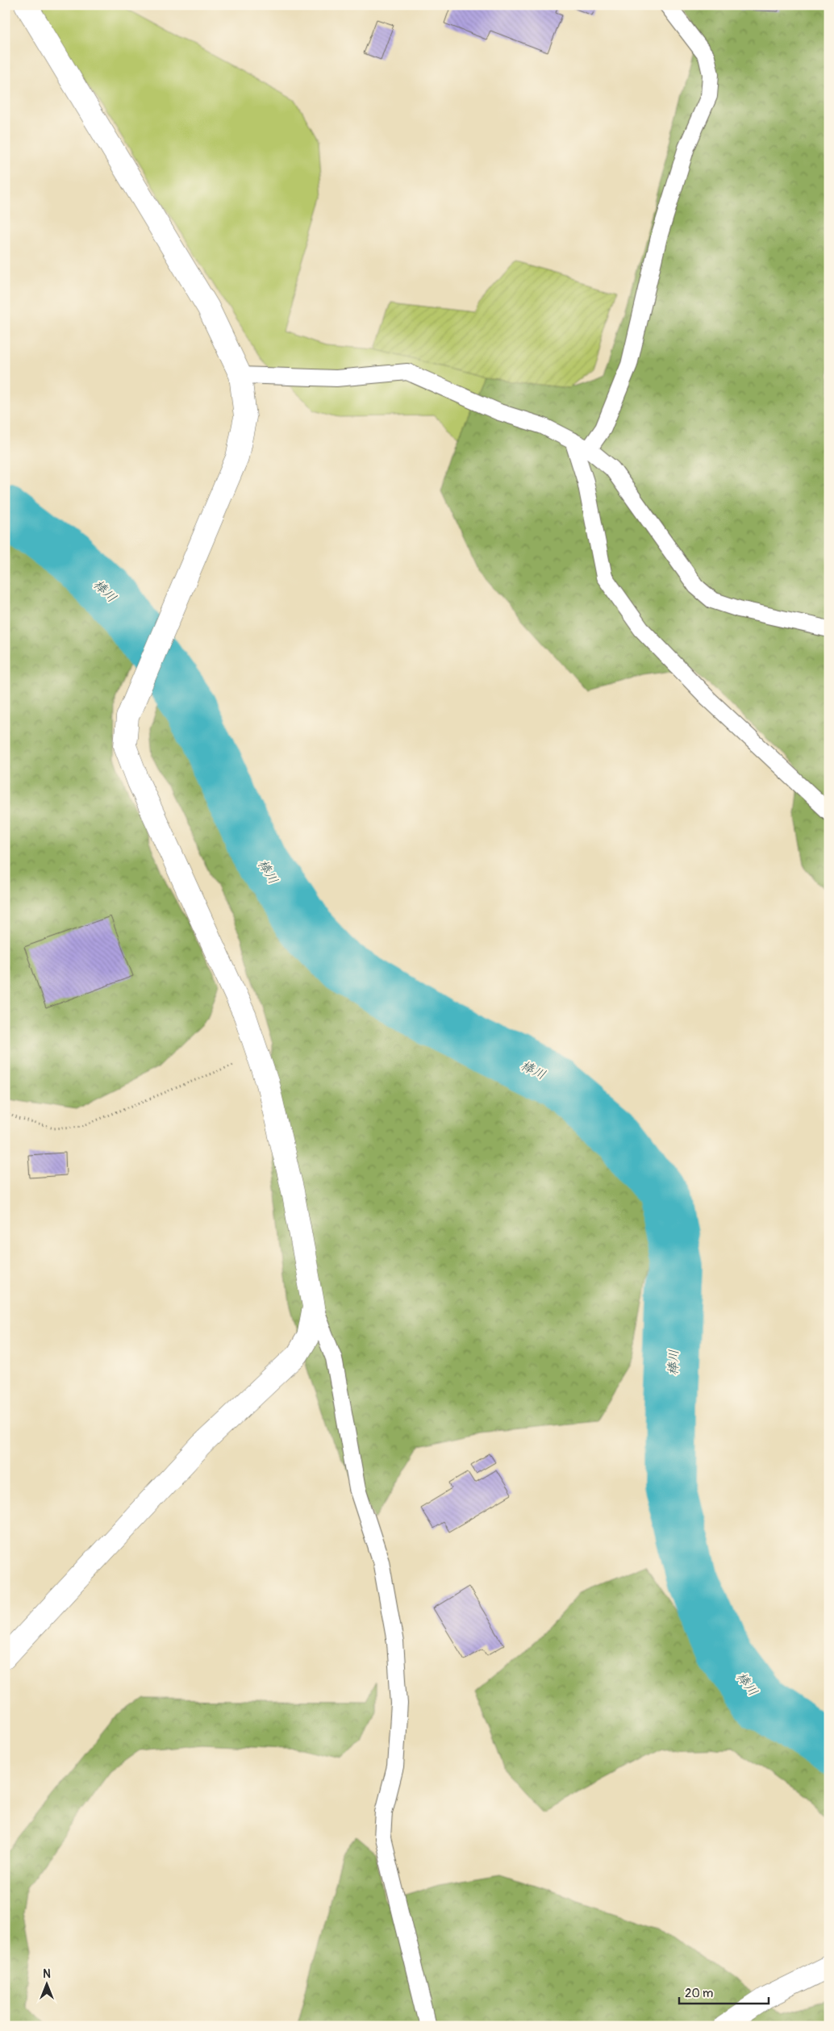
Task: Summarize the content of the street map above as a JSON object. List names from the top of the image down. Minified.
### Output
{"water":["棒川"],"scale_bar":"20 m","north":"top"}
